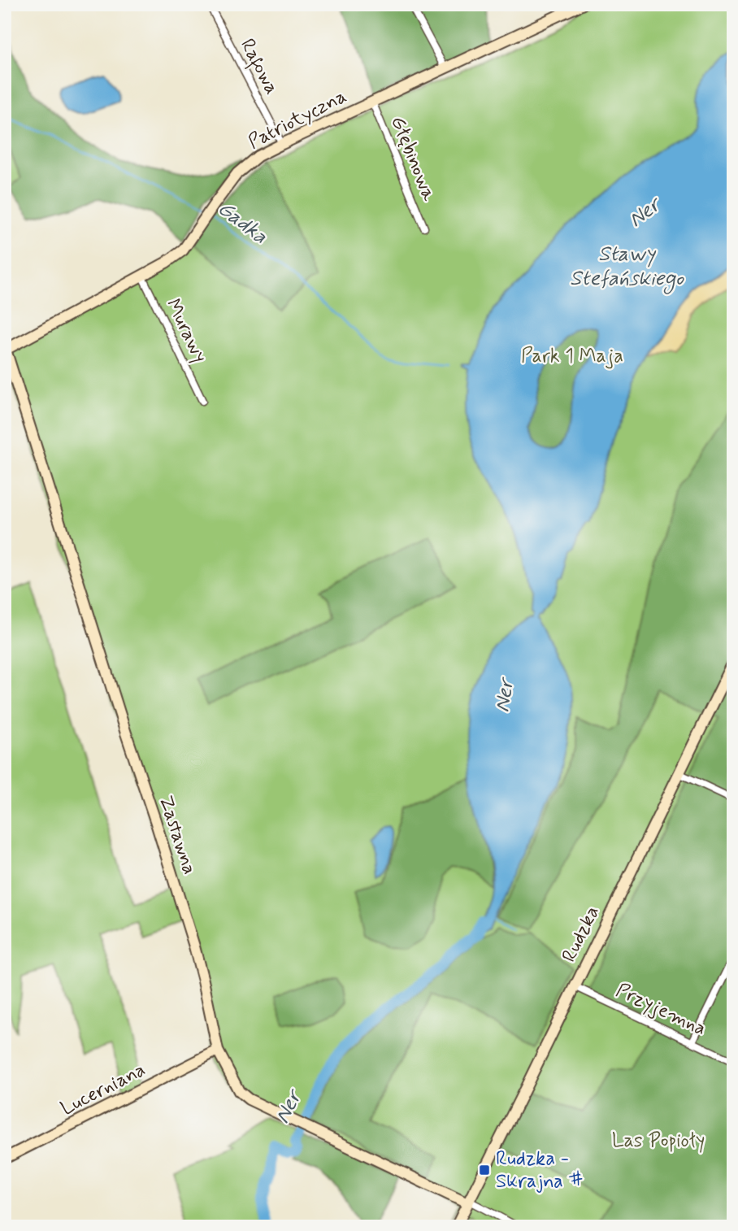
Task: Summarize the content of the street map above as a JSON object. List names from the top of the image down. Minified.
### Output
{"streets":{"street":["Rafowa","Patriotyczna","Głębinowa","Murawy","Zastawna","Rudzka","Przyjemna","Lucerniana"]},"crossings":[["Rafowa","Patriotyczna"],["Patriotyczna","Głębinowa"],["Patriotyczna","Murawy"],["Patriotyczna","Zastawna"],["Zastawna","Rudzka"],["Zastawna","Lucerniana"],["Rudzka","Przyjemna"]],"water":["Ner","Gadka","Stawy Stefańskiego"],"parks":["Park 1 Maja","Las Popioły"],"places":{"transit":["Rudzka - Skrajna #"]}}
